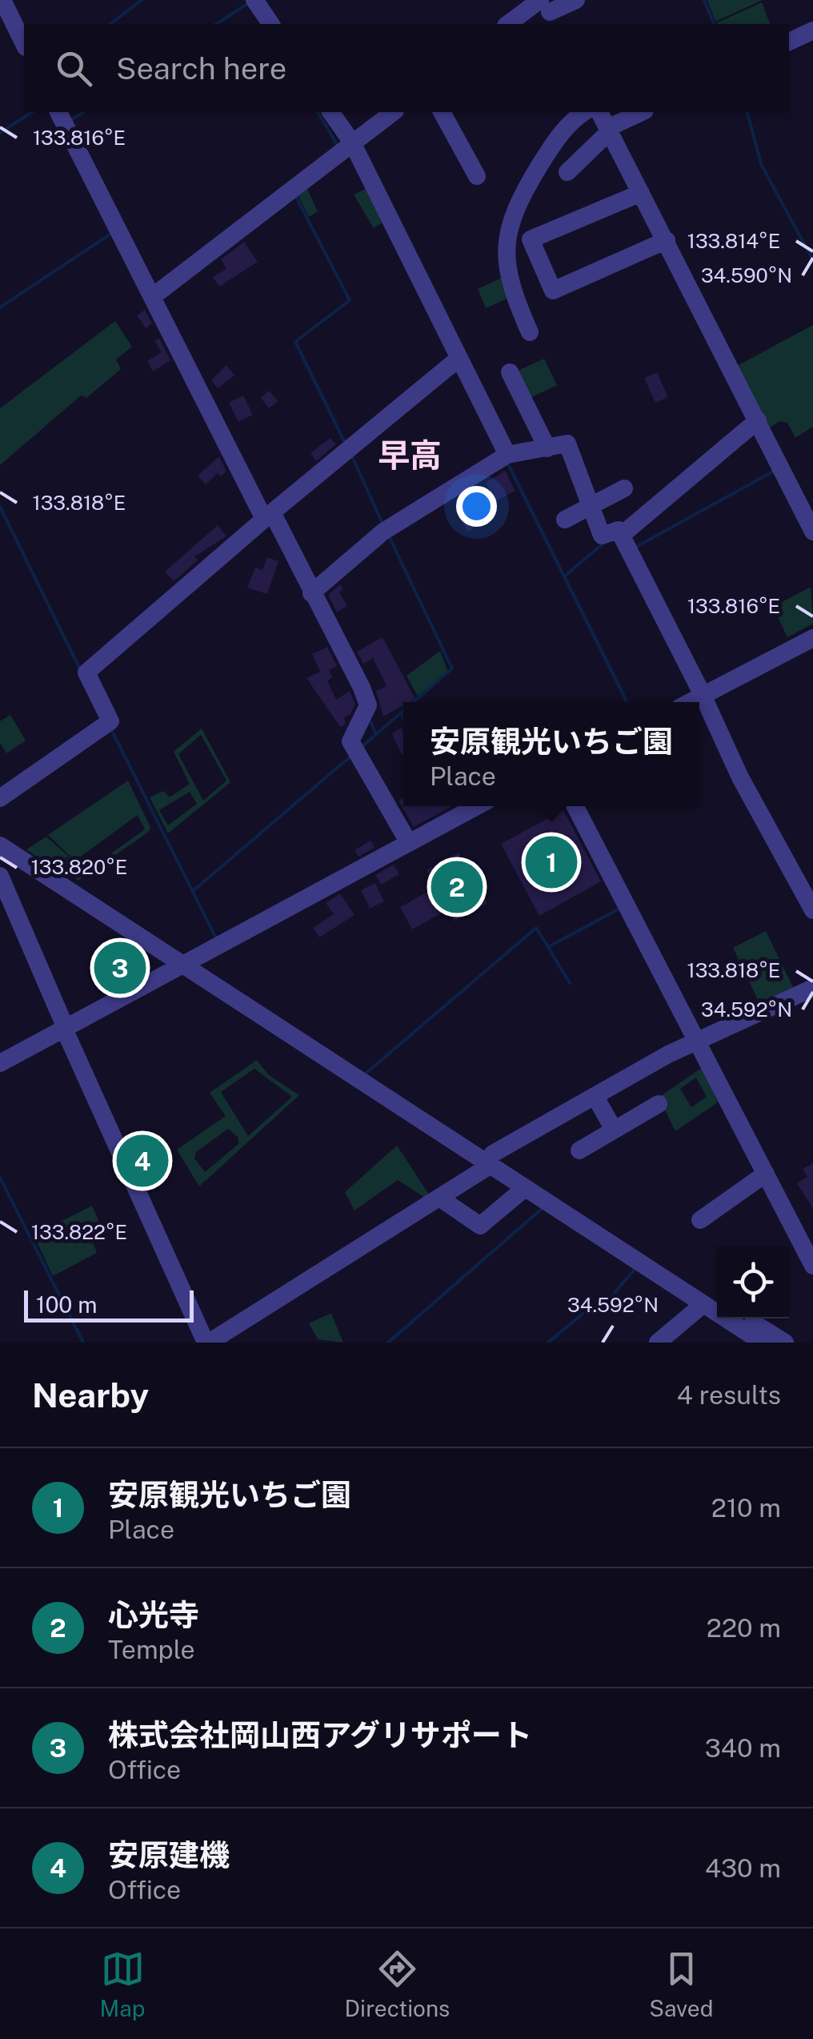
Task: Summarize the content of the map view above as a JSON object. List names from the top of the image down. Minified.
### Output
{"districts":["早高"],"scale_bar":"100 m","page":{"search":"Search here","popup":["安原観光いちご園","Place"],"pins":["1","2","3","4"],"scale":"100 m","heading":["Nearby","4 results"],"list":[{"mark":"1","name":"安原観光いちご園","note":"Place","value":"210 m"},{"mark":"2","name":"心光寺","note":"Temple","value":"220 m"},{"mark":"3","name":"株式会社岡山西アグリサポート","note":"Office","value":"340 m"},{"mark":"4","name":"安原建機","note":"Office","value":"430 m"}],"nav":["Map","Directions","Saved"]},"coordinates":["133.816°E","133.814°E","34.590°N","133.818°E","133.820°E","34.592°N","133.822°E"]}
